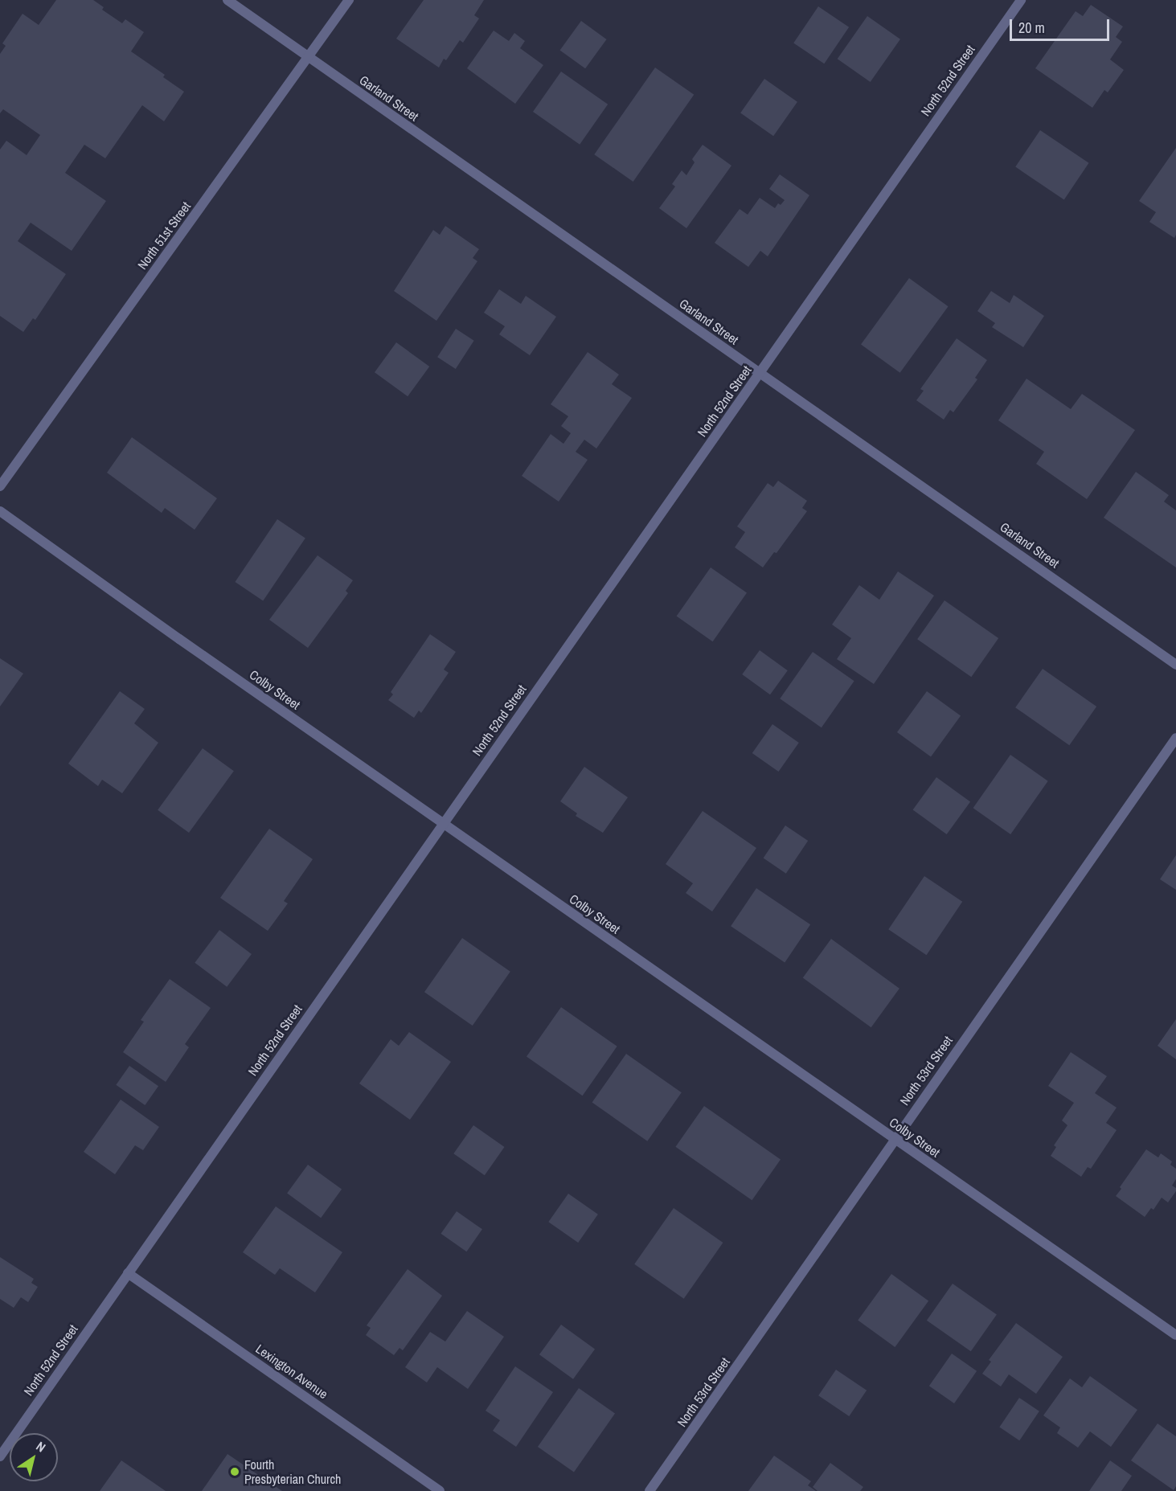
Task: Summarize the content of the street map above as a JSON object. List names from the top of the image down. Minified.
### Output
{"streets":{"street":["North 52nd Street","Garland Street","North 51st Street","Colby Street","North 53rd Street","Lexington Avenue"]},"crossings":[["North 52nd Street","Garland Street"],["North 52nd Street","Colby Street"],["North 52nd Street","Lexington Avenue"],["Garland Street","North 51st Street"],["Colby Street","North 53rd Street"]],"places":["Fourth Presbyterian Church"],"scale_bar":"20 m","north":"top right"}
